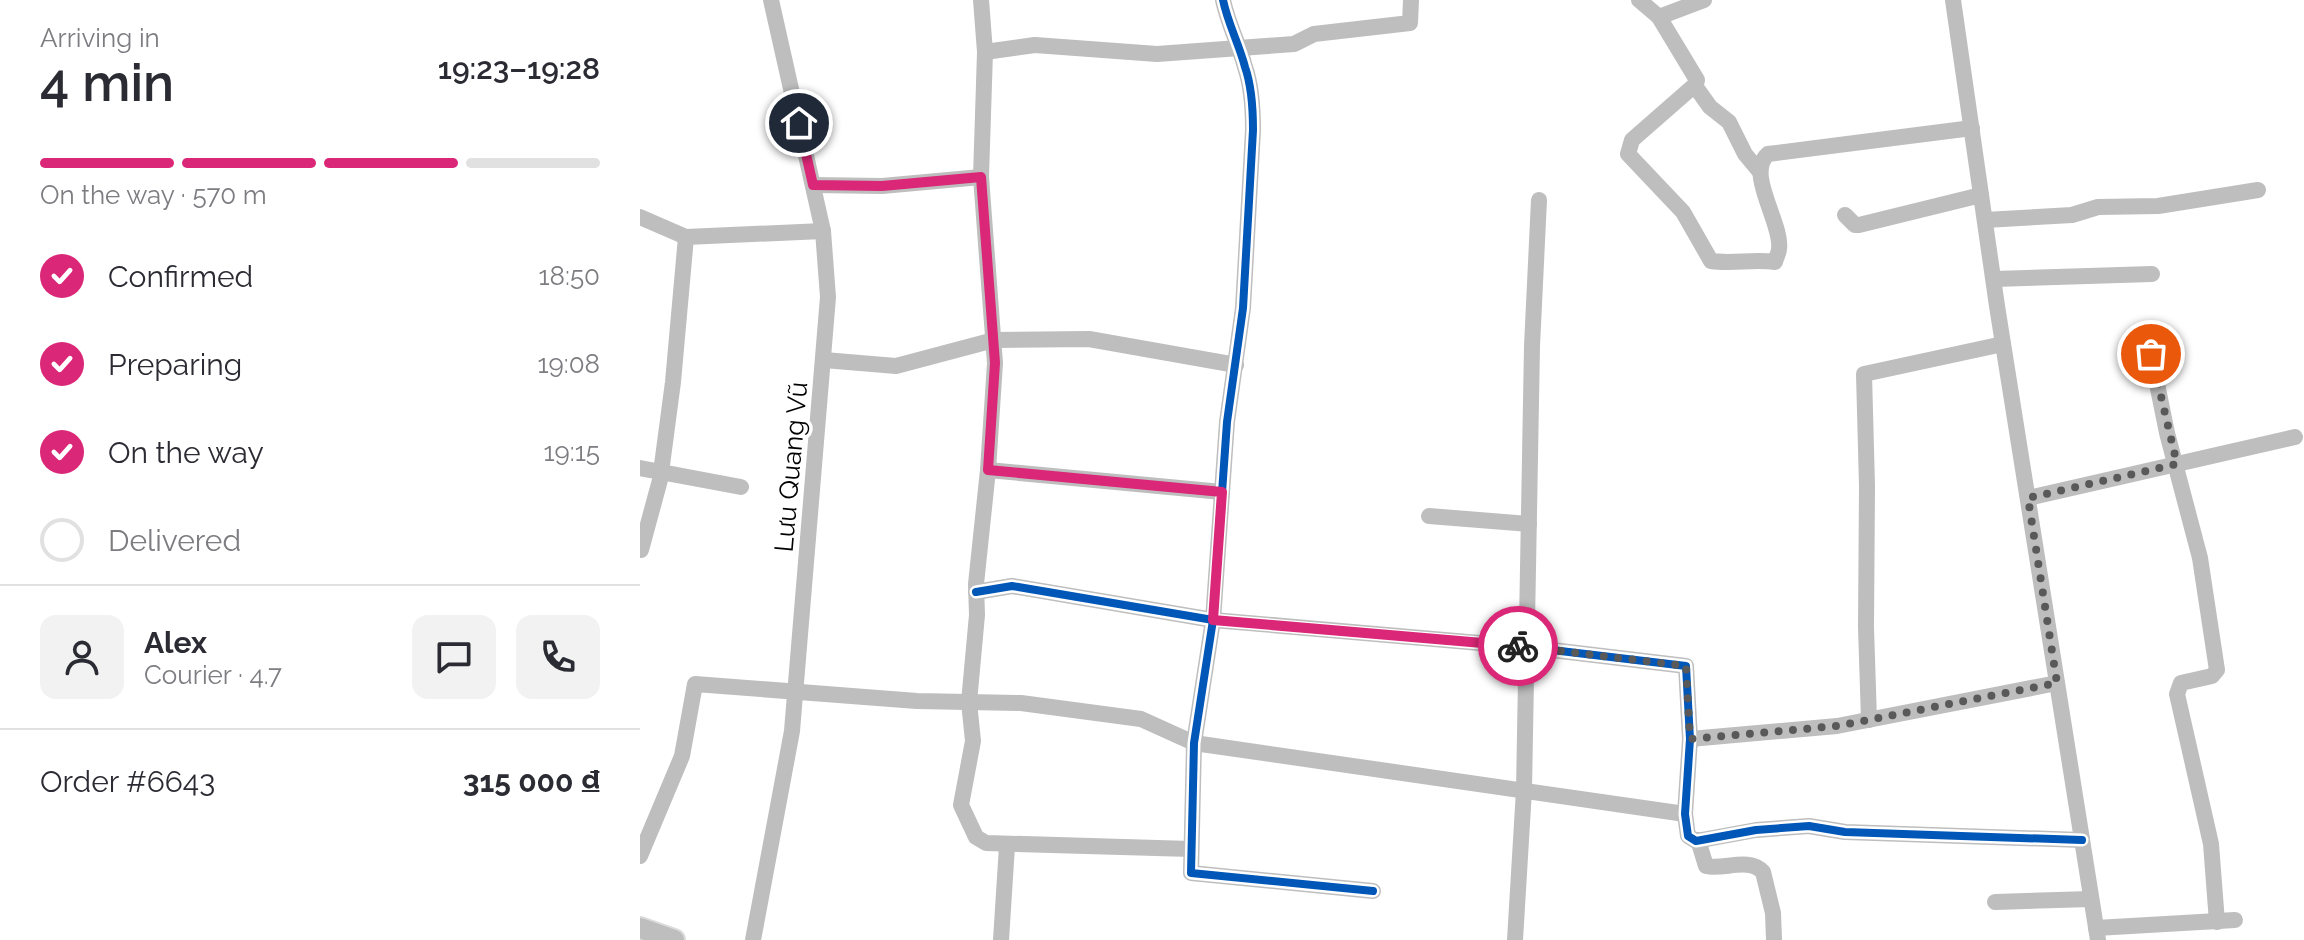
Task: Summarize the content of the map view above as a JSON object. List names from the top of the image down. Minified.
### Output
{"streets":{"street":["Lưu Quang Vũ"]},"page":{"heading":["4 min","Arriving in","19:23–19:28"],"panel":["Alex","Courier · 4.7","Order #6643","315 000 ₫"],"bar":"On the way · 570 m","list":[["Confirmed","18:50"],["Preparing","19:08"],["On the way","19:15"],"Delivered"]}}
